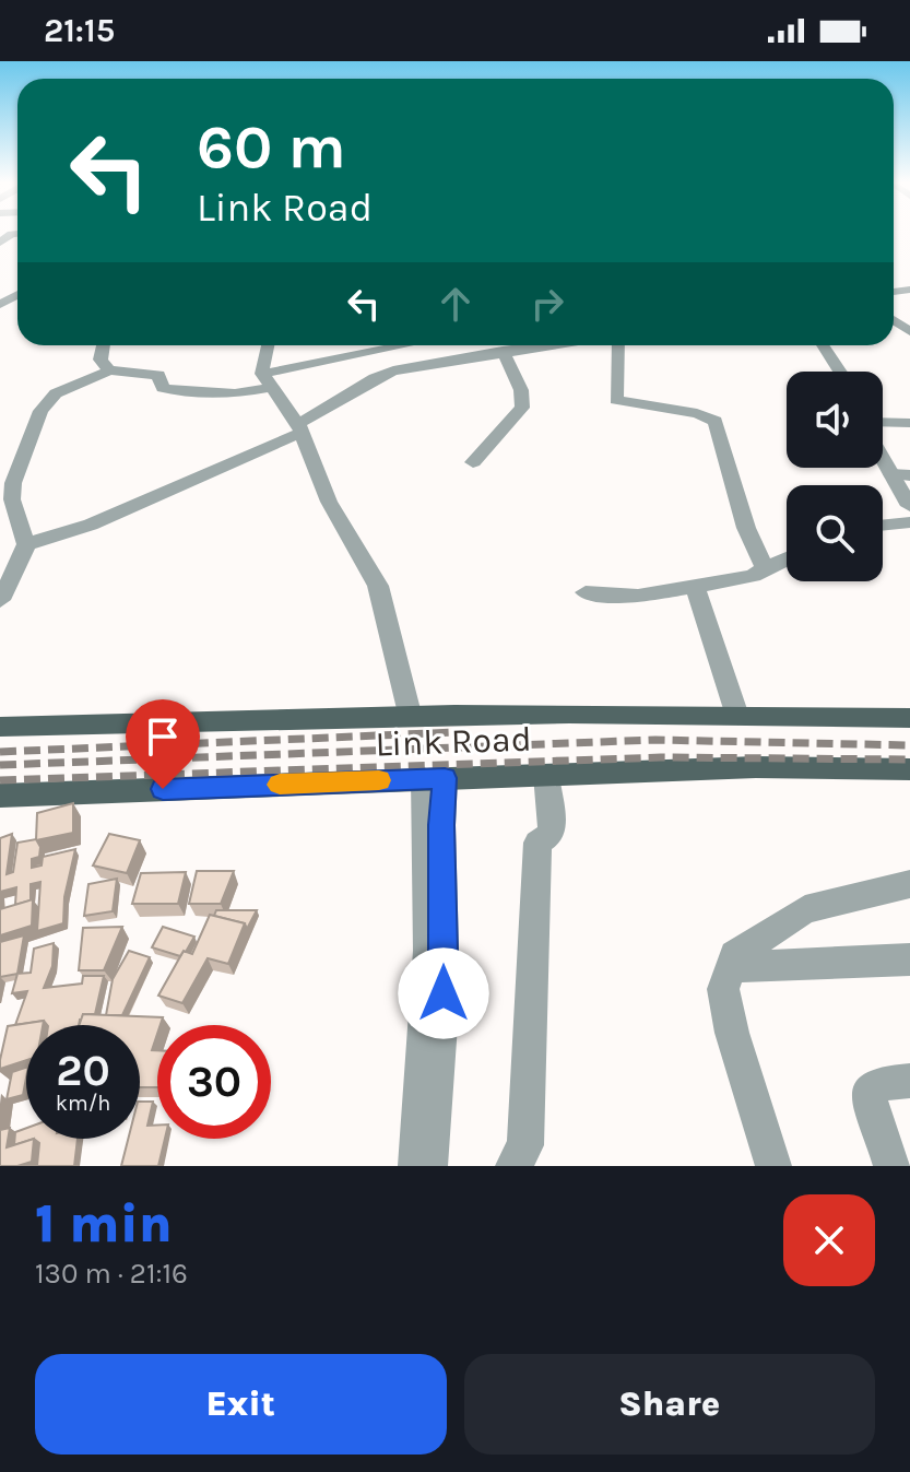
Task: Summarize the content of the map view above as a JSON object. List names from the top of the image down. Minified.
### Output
{"streets":{"main road":["Link Road"]},"page":{"status":"21:15","turn":["60 m","Link Road"],"speed":"20 km/h","limit":"30","heading":["1 min","130 m · 21:16"],"buttons":["Exit","Share"]}}
